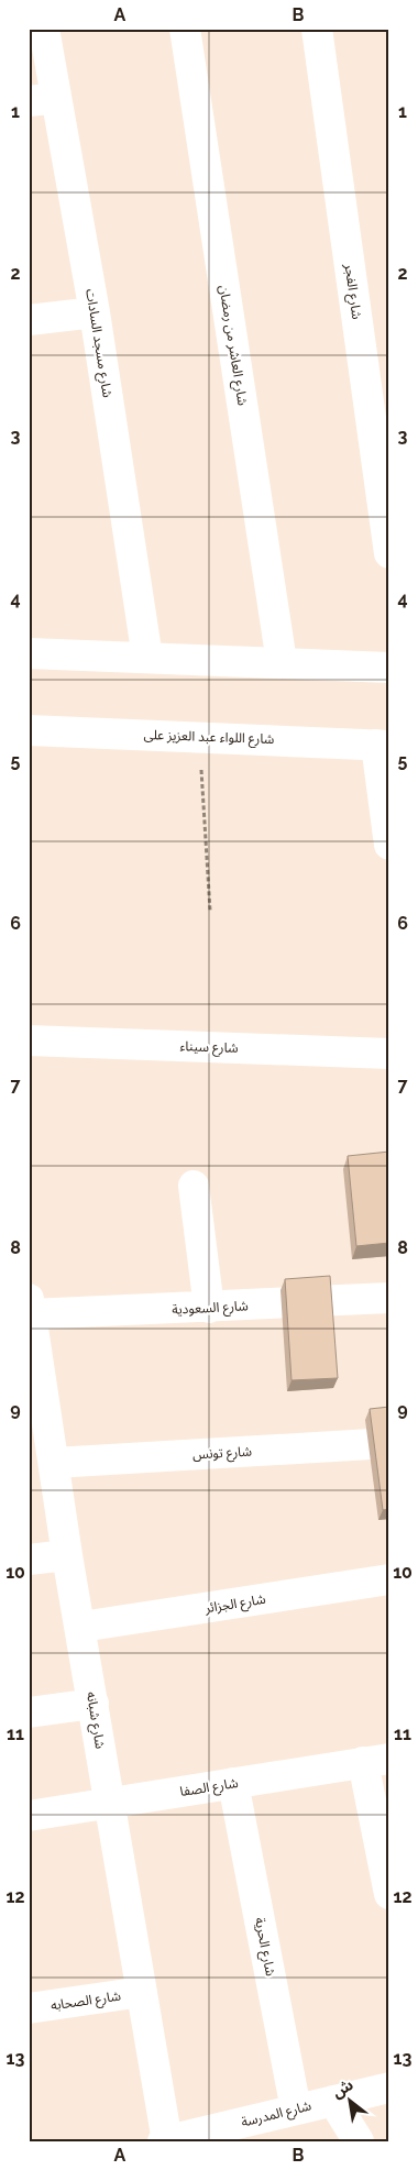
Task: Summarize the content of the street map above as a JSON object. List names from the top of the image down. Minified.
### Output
{"streets":{"street":["شارع الفجر","شارع مسجد السادات","شارع العاشر من رمضان","شارع اللواء عبد العزيز على","شارع سيناء","شارع السعودية","شارع تونس","شارع الجزائر","شارع شبانه","شارع الصفا","شارع الحرية","شارع الصحابه","شارع المدرسة"]},"crossings":[["شارع السعودية","شارع شبانه"],["شارع تونس","شارع شبانه"],["شارع الجزائر","شارع شبانه"],["شارع شبانه","شارع الصفا"],["شارع شبانه","شارع الصحابه"],["شارع شبانه","شارع المدرسة"],["شارع الصفا","شارع الحرية"],["شارع الحرية","شارع المدرسة"]],"north":"top left","grid":{"columns":["A","B"],"rows":["1","2","3","4","5","6","7","8","9","10","11","12","13"]}}
